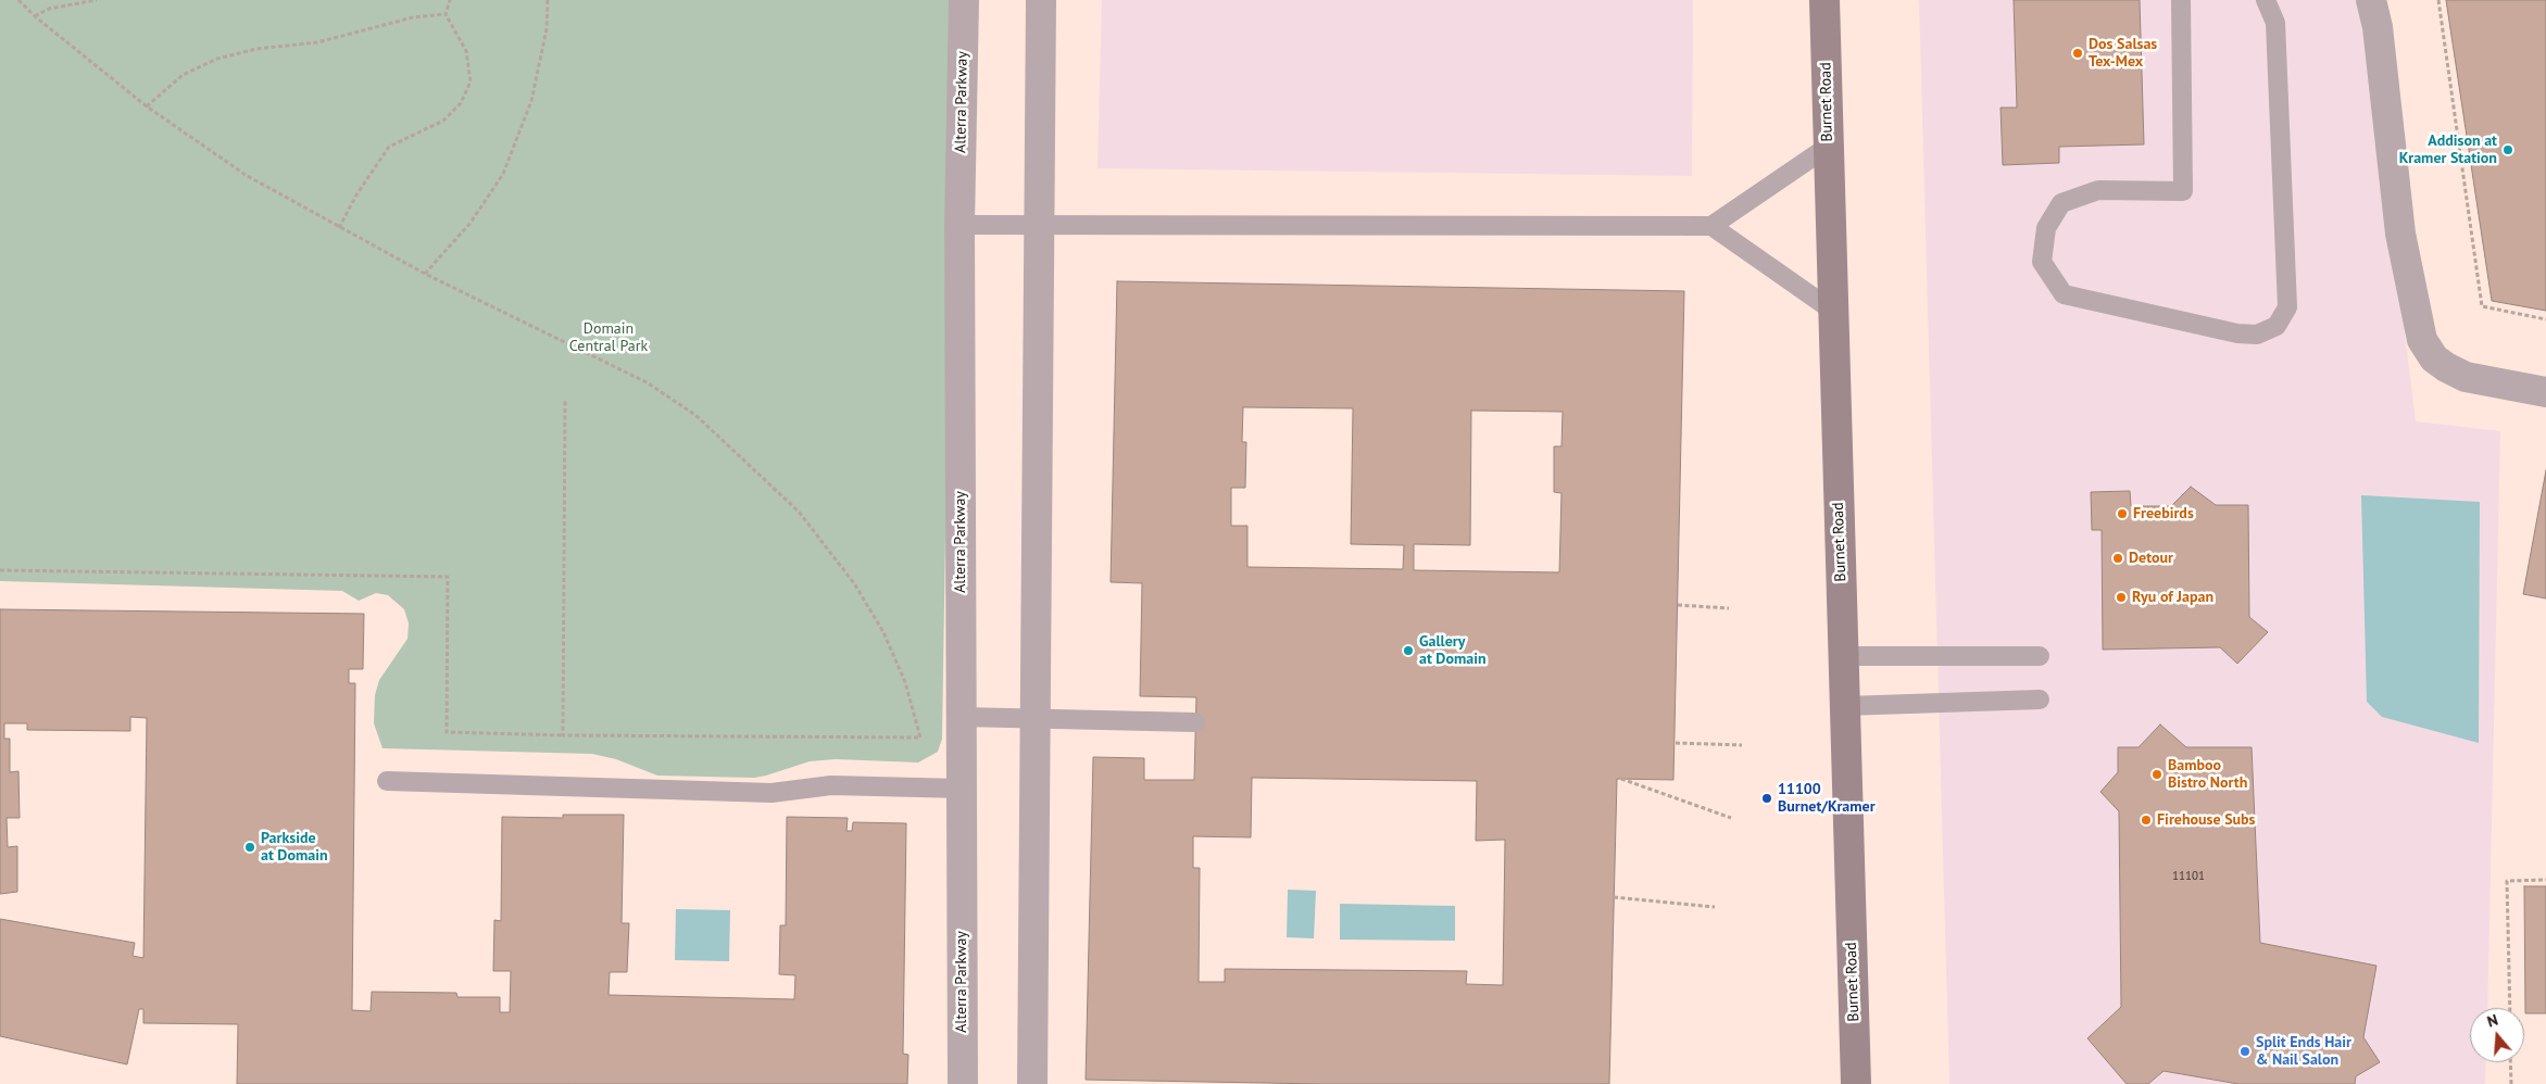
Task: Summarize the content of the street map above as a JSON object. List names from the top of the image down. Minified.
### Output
{"streets":{"main road":["Burnet Road"],"street":["Alterra Parkway"]},"parks":["Domain Central Park"],"places":["Dos Salsas Tex-Mex","Addison at Kramer Station","Freebirds","Detour","Ryu of Japan","Gallery at Domain","Bamboo Bistro North","11100 Burnet/Kramer","Firehouse Subs","Parkside at Domain","Split Ends Hair & Nail Salon"],"house_numbers":["11101"],"north":"top"}
